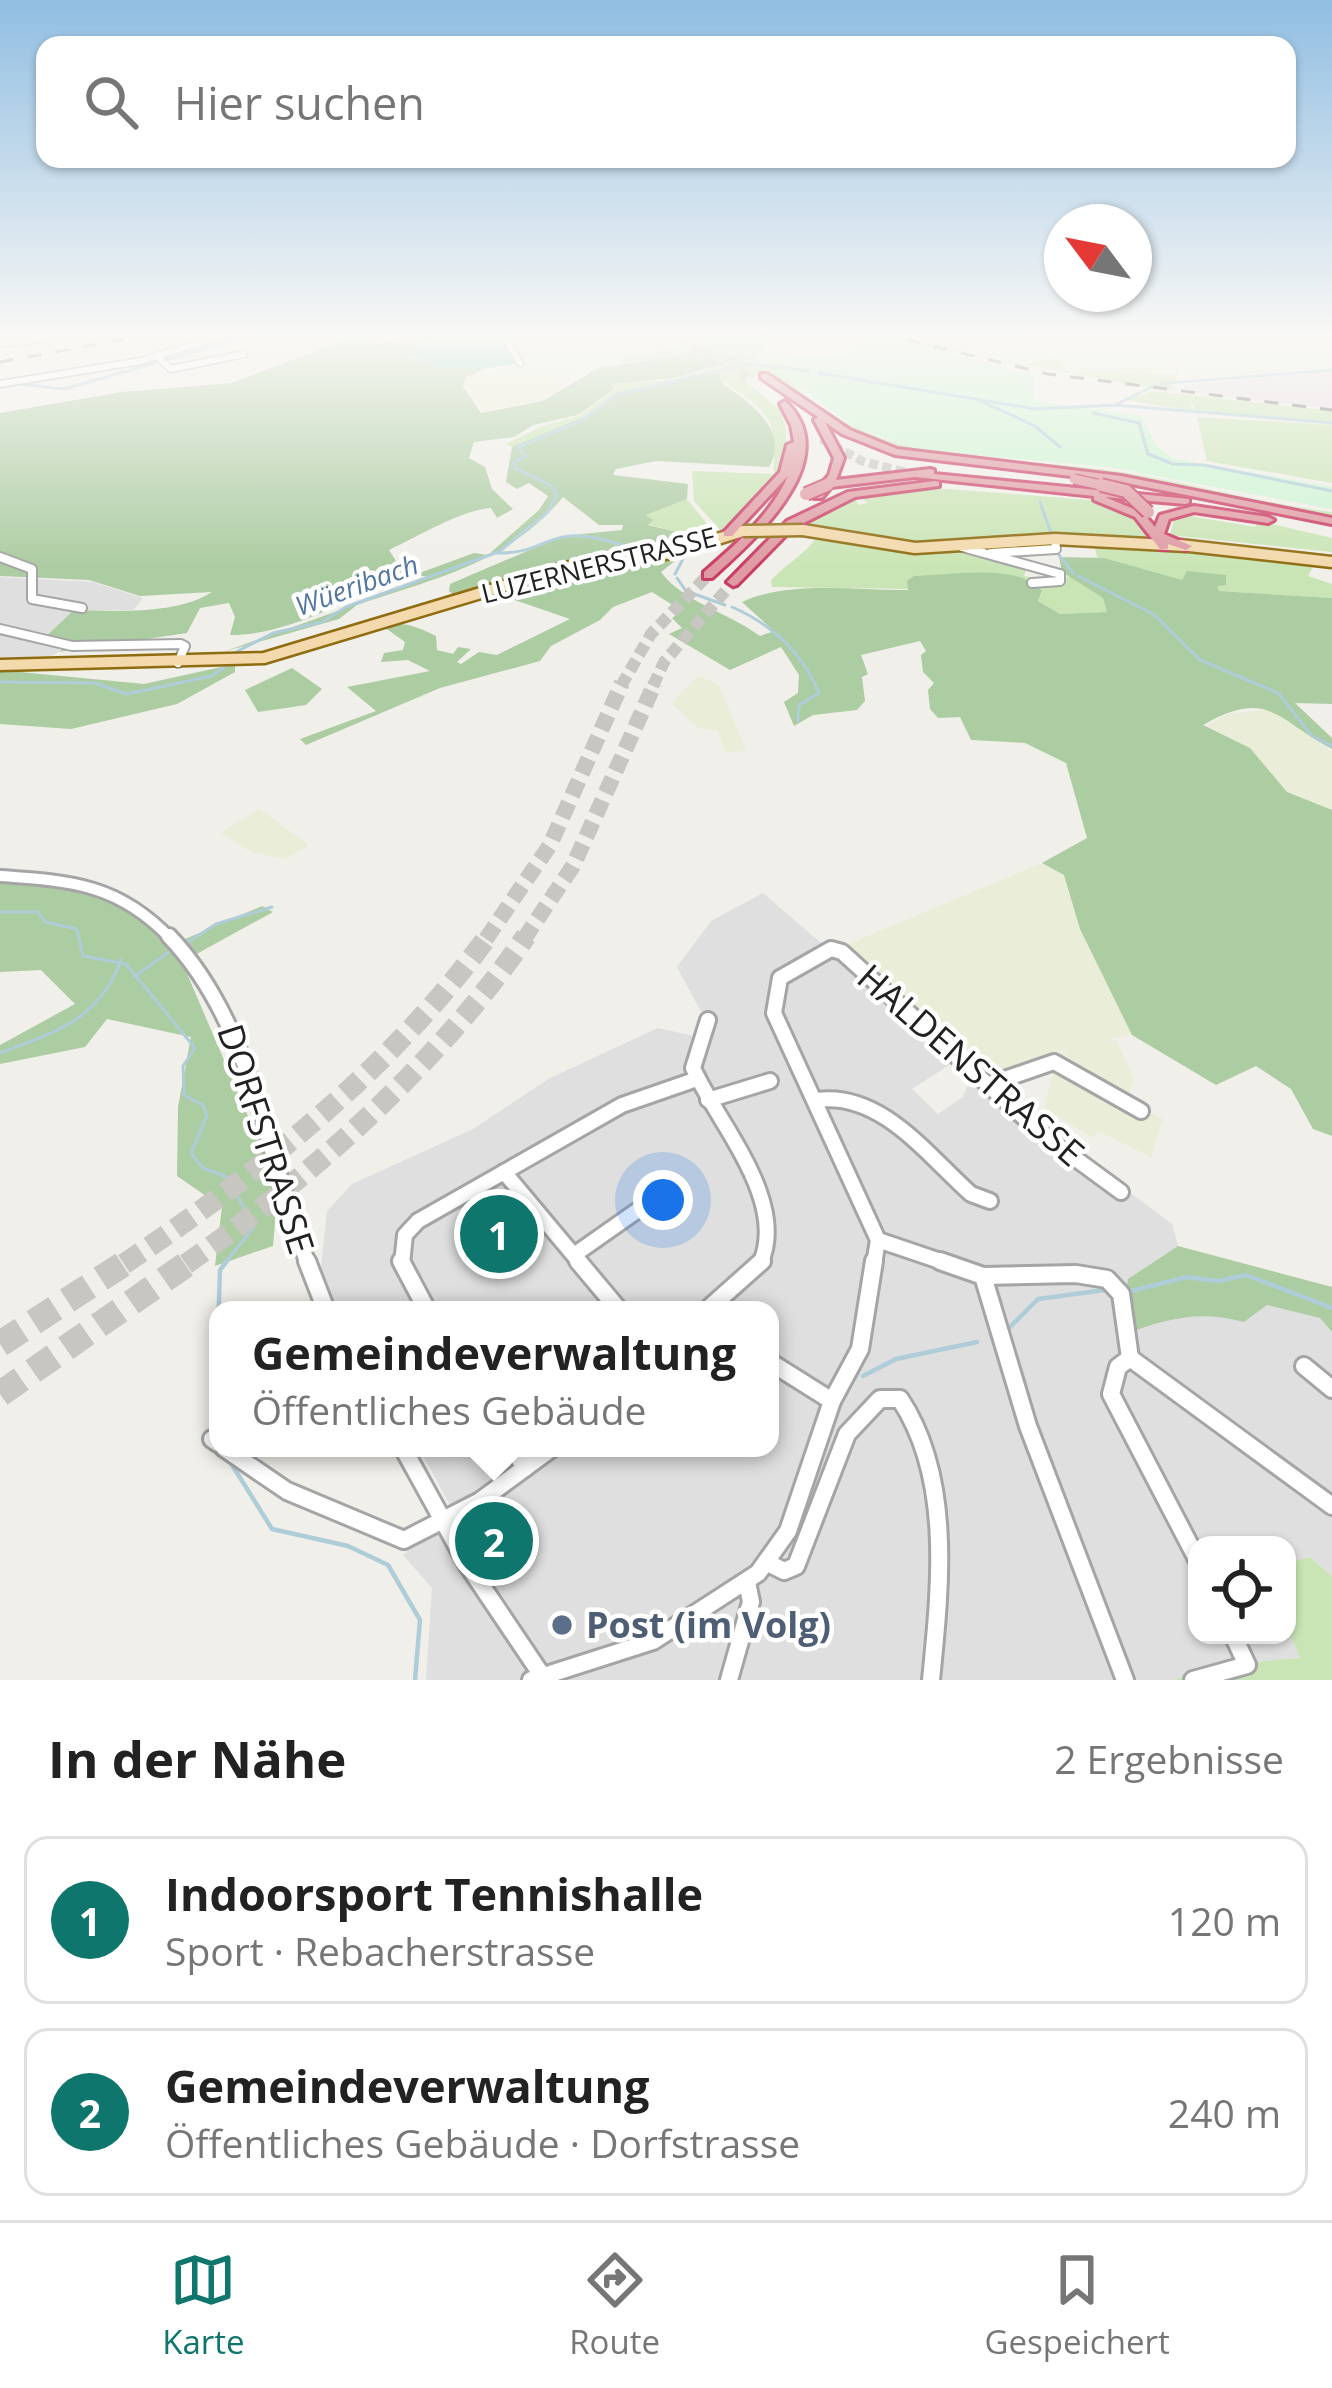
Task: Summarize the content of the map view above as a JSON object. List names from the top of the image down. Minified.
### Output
{"streets":{"main road":["LUZERNERSTRASSE"],"street":["HALDENSTRASSE","DORFSTRASSE"]},"water":["Wüeribach"],"places":["Post (im Volg)"],"north":"top left","page":{"search":"Hier suchen","pins":["1","2"],"popup":["Gemeindeverwaltung","Öffentliches Gebäude"],"heading":["In der Nähe","2 Ergebnisse"],"list":[{"mark":"1","name":"Indoorsport Tennishalle","note":"Sport · Rebacherstrasse","value":"120 m"},{"mark":"2","name":"Gemeindeverwaltung","note":"Öffentliches Gebäude · Dorfstrasse","value":"240 m"}],"nav":["Karte","Route","Gespeichert"]}}
